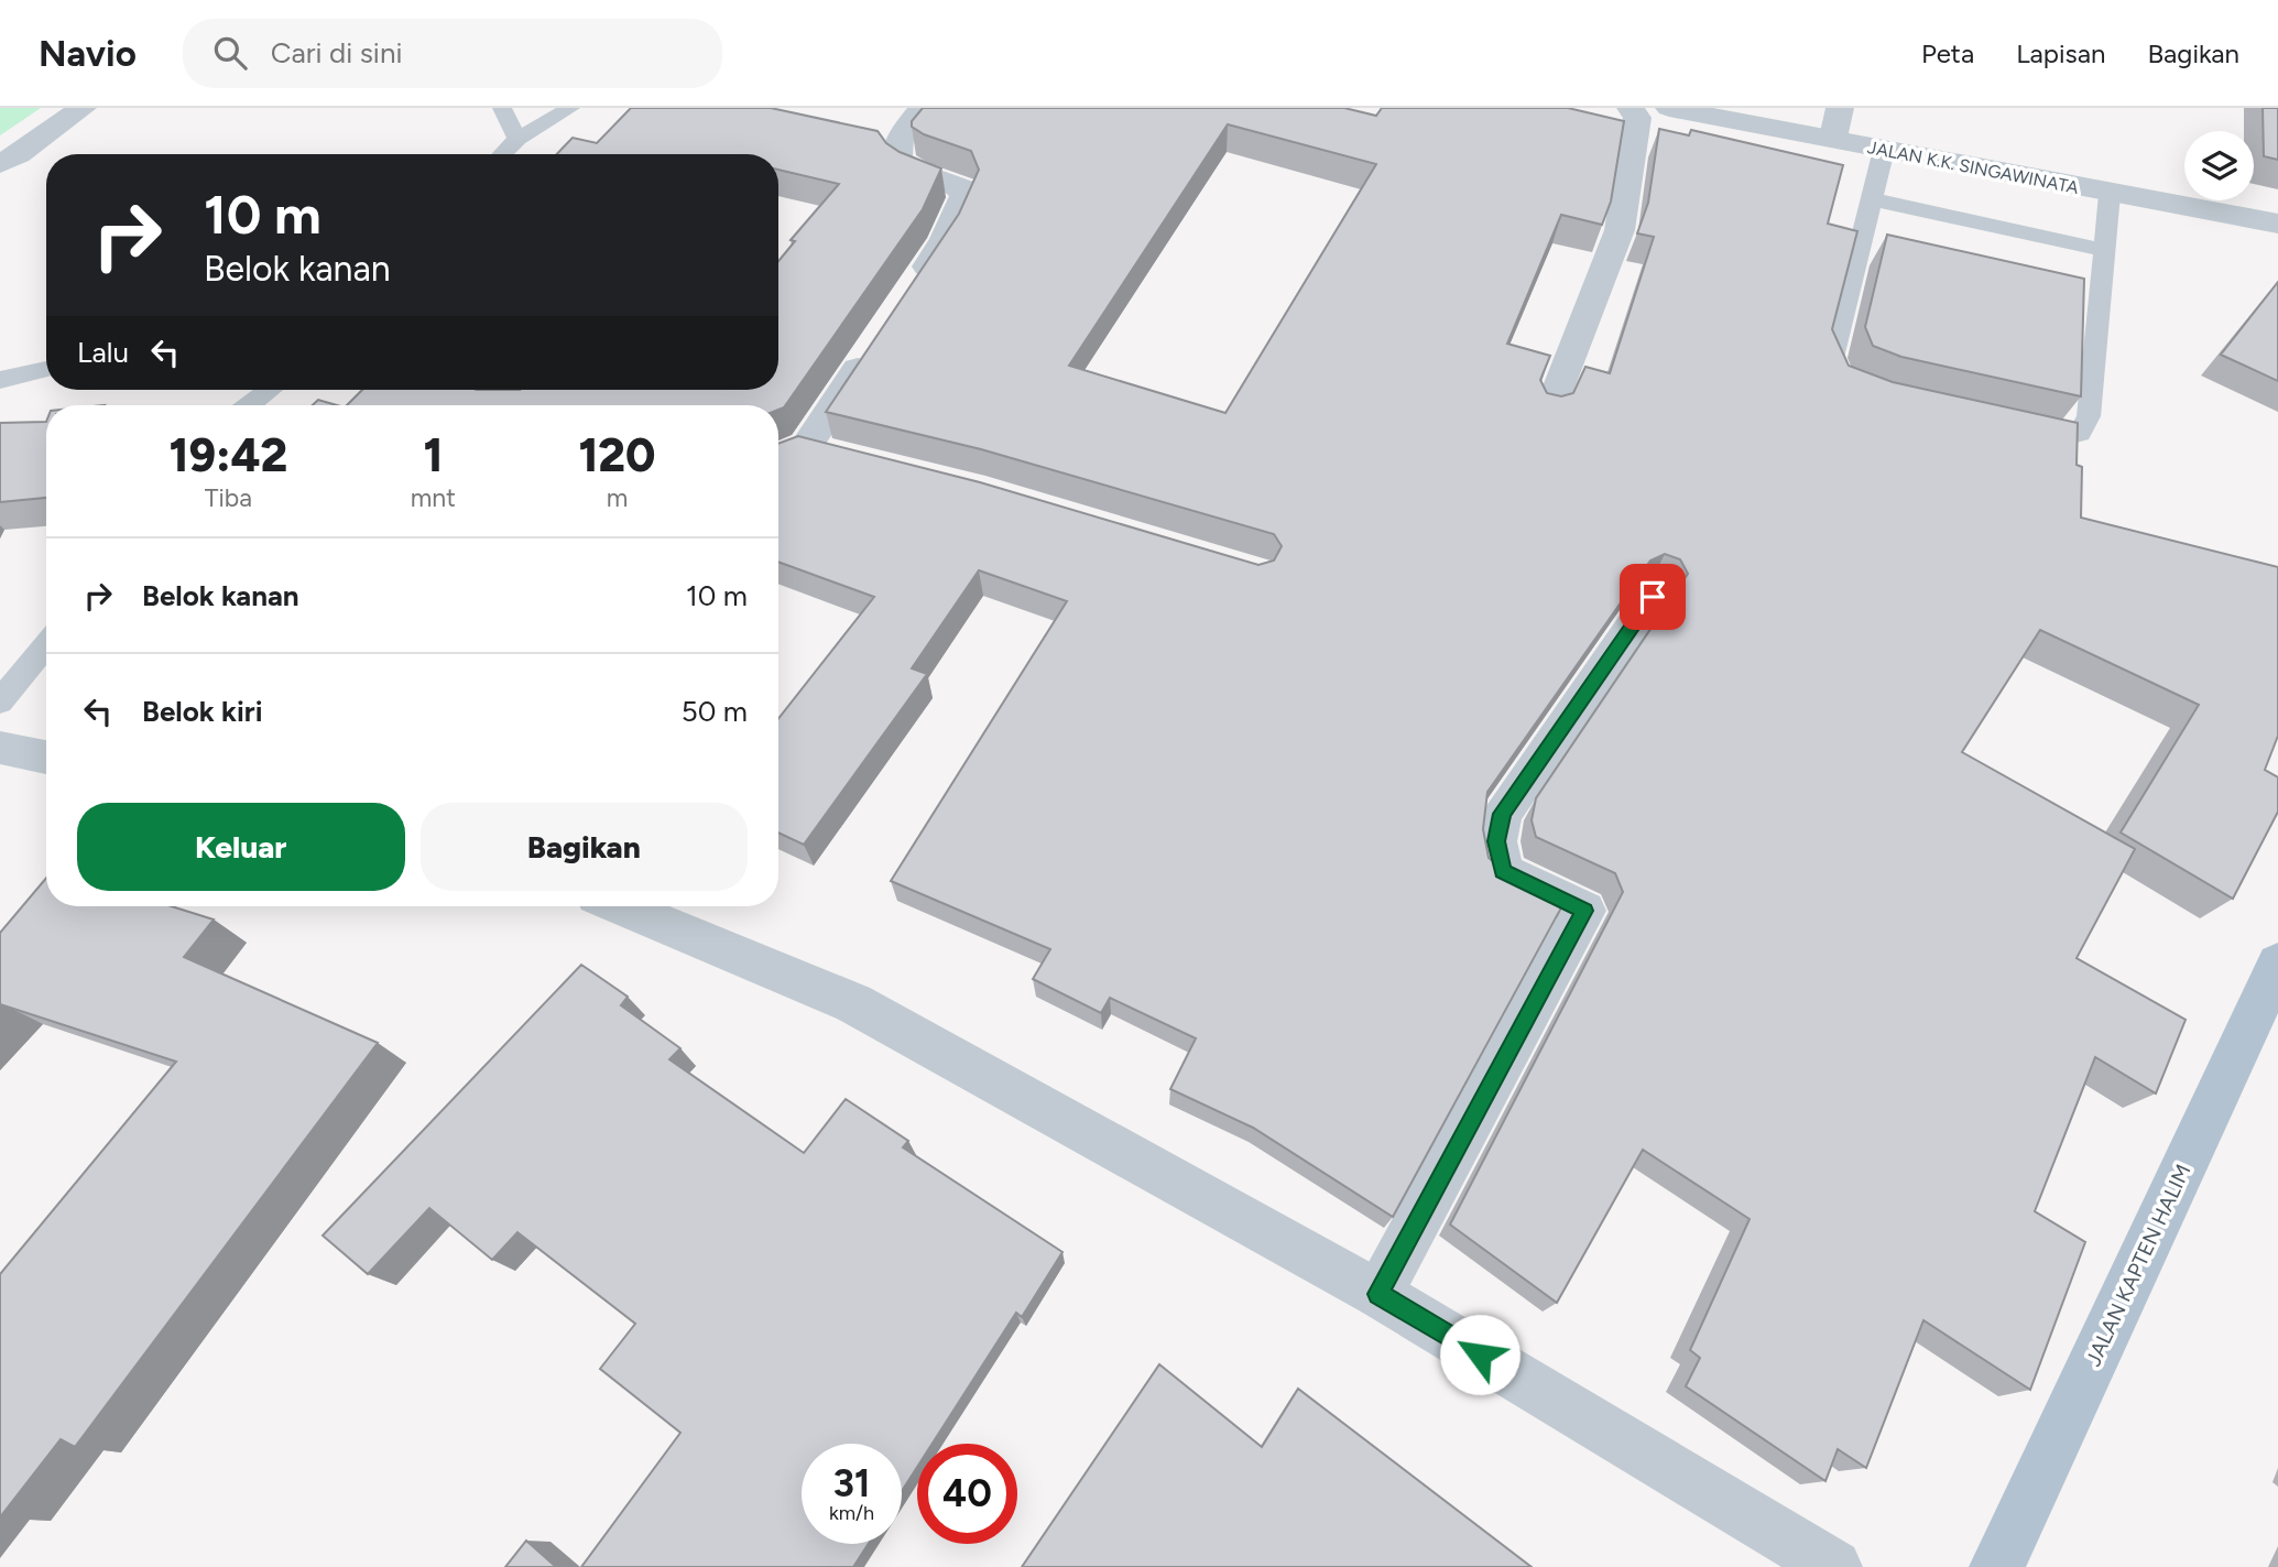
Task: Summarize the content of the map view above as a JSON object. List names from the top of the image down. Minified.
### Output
{"streets":{"main road":["JALAN KAPTEN HALIM"],"street":["JALAN K.K. SINGAWINATA"]},"page":{"header":"Navio","search":"Cari di sini","nav":["Peta","Lapisan","Bagikan"],"turn":["10 m","Belok kanan"],"then":"Lalu","eta":["19:42","Tiba","1","mnt","120","m"],"list":[{"name":"Belok kanan","value":"10 m"},{"name":"Belok kiri","value":"50 m"}],"buttons":["Keluar","Bagikan"],"speed":"31 km/h","limit":"40"}}
